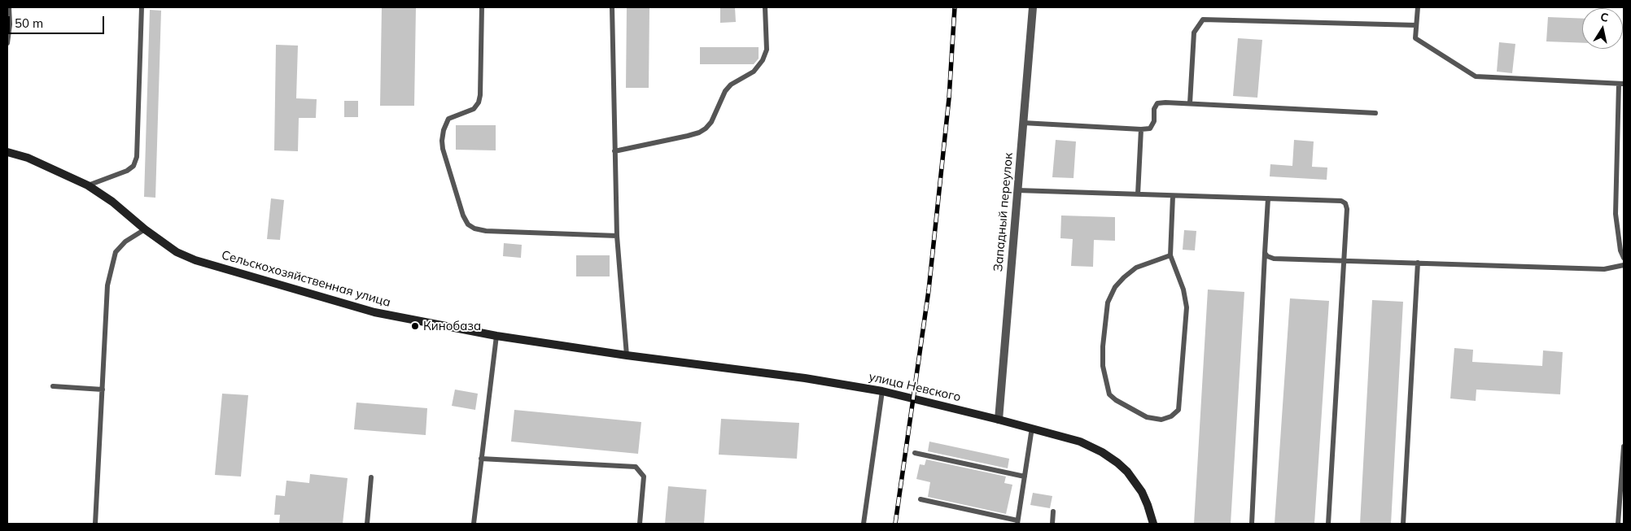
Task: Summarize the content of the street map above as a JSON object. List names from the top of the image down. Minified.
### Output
{"streets":{"main road":["Сельскохозяйственная улица","улица Невского"],"street":["Западный переулок"]},"crossings":[["Западный переулок","улица Невского"],["Сельскохозяйственная улица","улица Невского"]],"places":["Кинобаза"],"scale_bar":"50 m","north":"top"}
